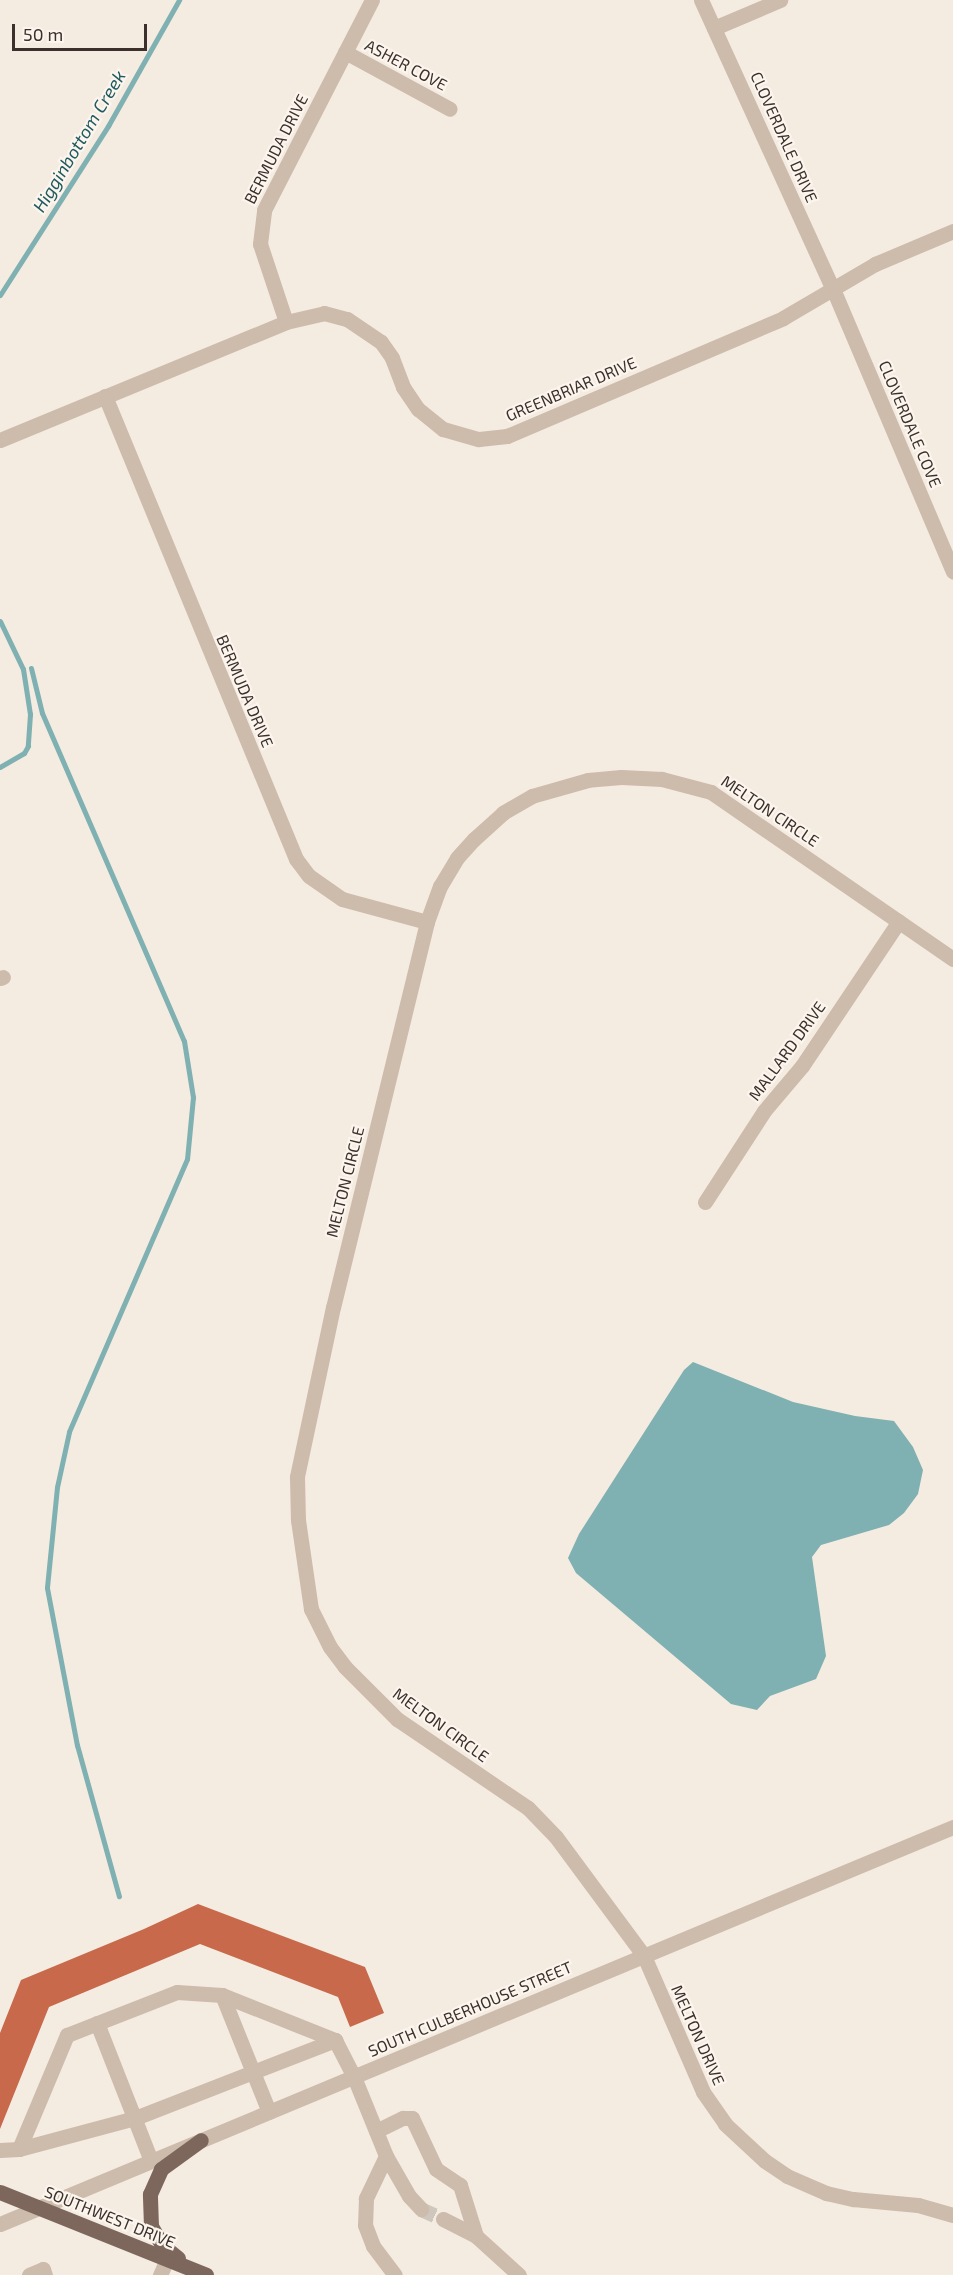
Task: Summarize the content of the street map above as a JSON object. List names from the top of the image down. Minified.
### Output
{"streets":{"main road":["SOUTHWEST DRIVE"],"street":["ASHER COVE","CLOVERDALE DRIVE","BERMUDA DRIVE","GREENBRIAR DRIVE","CLOVERDALE COVE","MELTON CIRCLE","MALLARD DRIVE","SOUTH CULBERHOUSE STREET","MELTON DRIVE"]},"crossings":[["ASHER COVE","BERMUDA DRIVE"],["CLOVERDALE DRIVE","GREENBRIAR DRIVE"],["CLOVERDALE DRIVE","CLOVERDALE COVE"],["BERMUDA DRIVE","GREENBRIAR DRIVE"],["BERMUDA DRIVE","MELTON CIRCLE"],["GREENBRIAR DRIVE","CLOVERDALE COVE"],["MELTON CIRCLE","MALLARD DRIVE"],["MELTON CIRCLE","SOUTH CULBERHOUSE STREET"],["MELTON CIRCLE","MELTON DRIVE"],["SOUTH CULBERHOUSE STREET","MELTON DRIVE"],["SOUTH CULBERHOUSE STREET","SOUTHWEST DRIVE"]],"water":["Higginbottom Creek"],"scale_bar":"50 m"}
